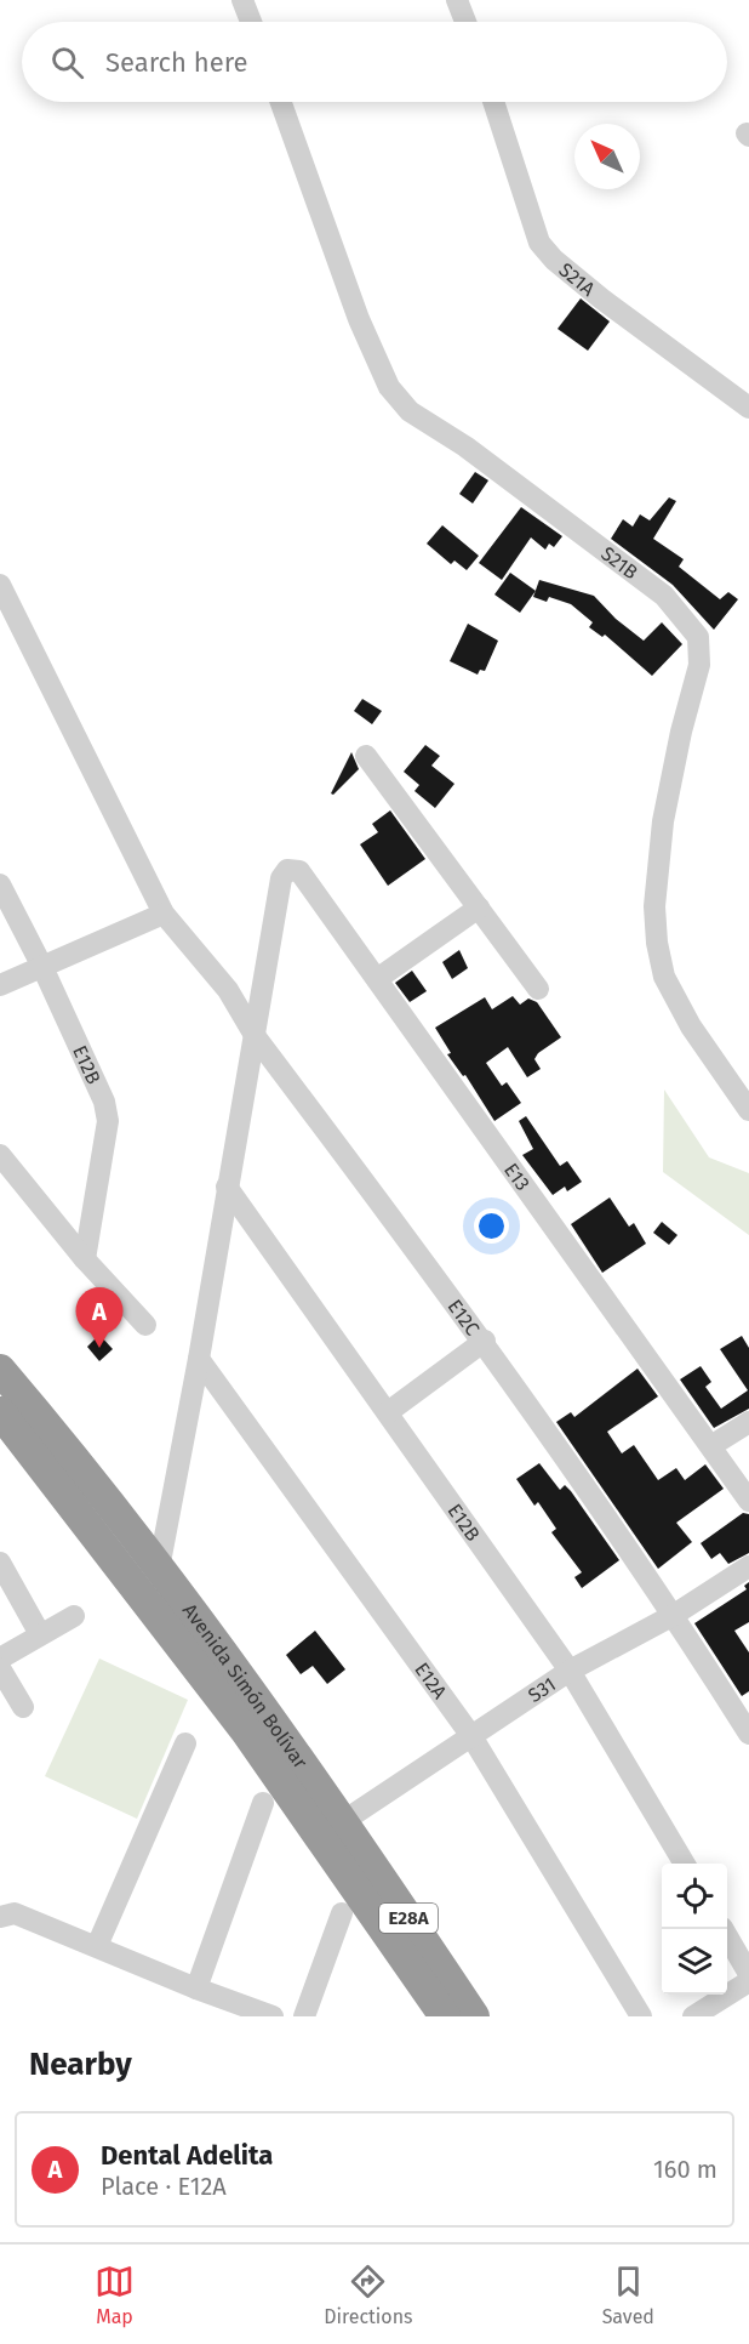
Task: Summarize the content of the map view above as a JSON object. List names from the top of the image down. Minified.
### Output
{"streets":{"highway":["Avenida Simón Bolívar","E28A"],"street":["S21A","S21B","E12B","E13","E12C","E12A","S31"]},"crossings":[["E12B","S31"],["E13","E12C"],["E12C","S31"],["E12A","S31"],["Avenida Simón Bolívar","S31"]],"north":"top left","page":{"search":"Search here","pins":"A","heading":"Nearby","list":[{"mark":"A","name":"Dental Adelita","note":"Place · E12A","value":"160 m"}],"nav":["Map","Directions","Saved"]}}
